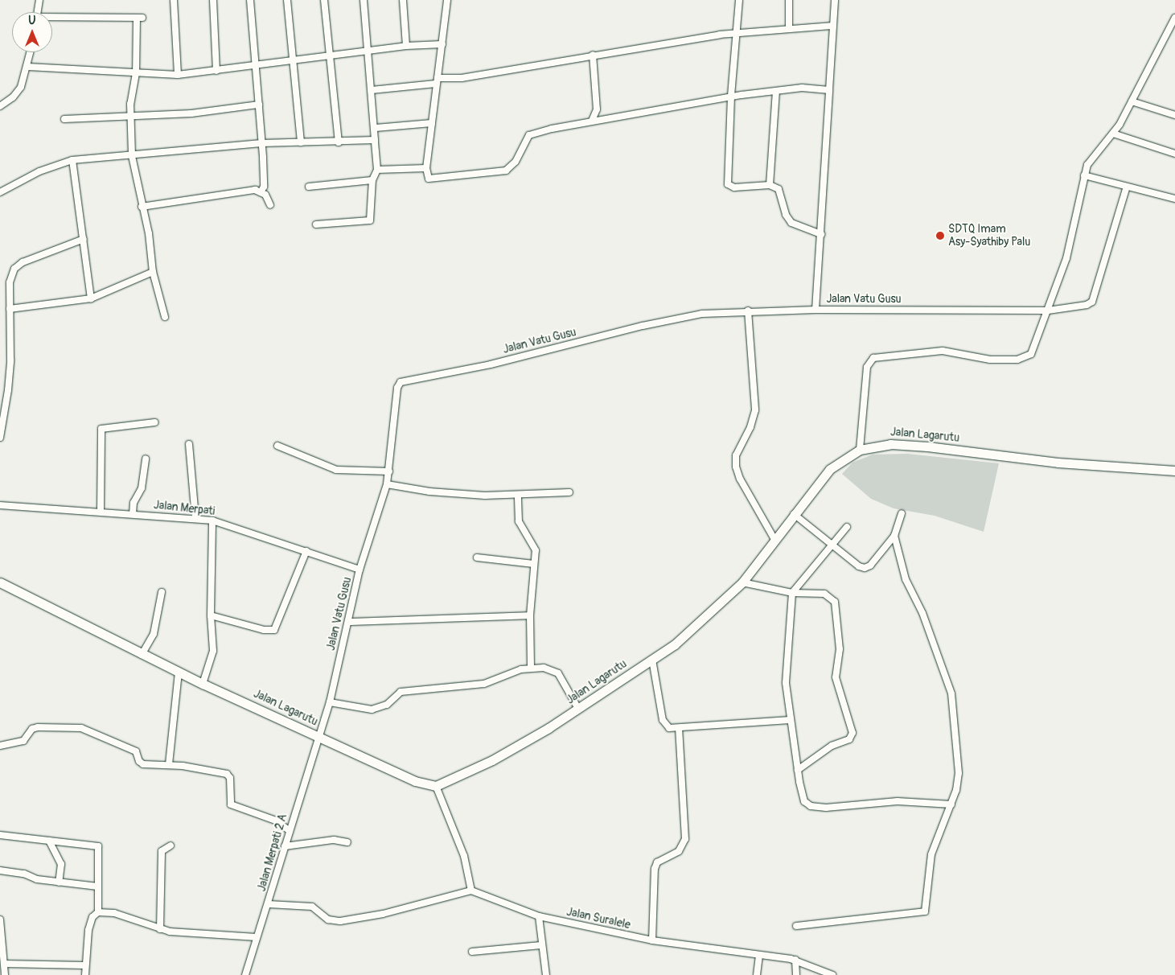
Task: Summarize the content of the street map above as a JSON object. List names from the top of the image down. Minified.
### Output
{"streets":{"street":["Jalan Vatu Gusu","Jalan Lagarutu","Jalan Merpati","Jalan Merpati 2 A","Jalan Suralele"]},"crossings":[["Jalan Vatu Gusu","Jalan Lagarutu"],["Jalan Vatu Gusu","Jalan Merpati"],["Jalan Vatu Gusu","Jalan Merpati 2 A"],["Jalan Lagarutu","Jalan Merpati 2 A"]],"places":["SDTQ Imam Asy-Syathiby Palu"],"north":"top"}
